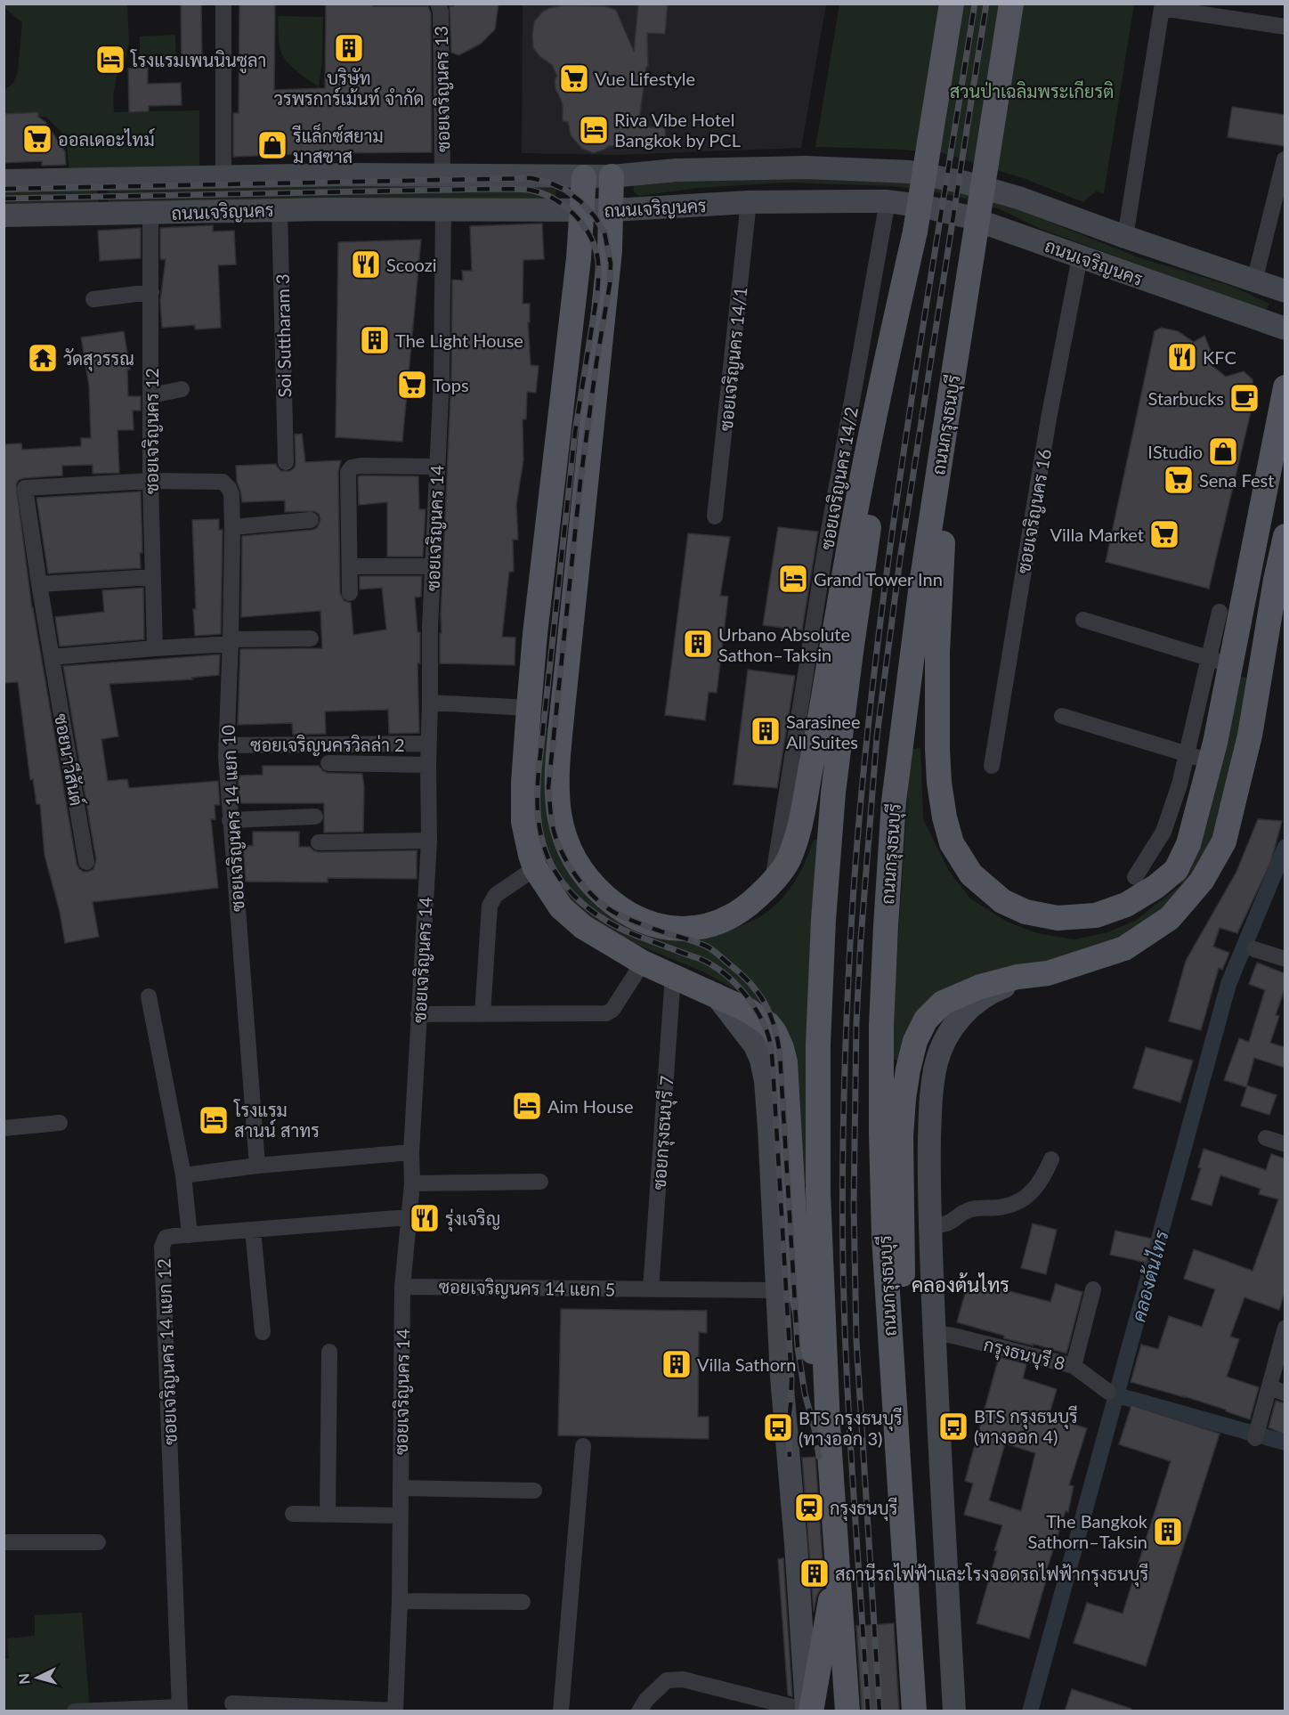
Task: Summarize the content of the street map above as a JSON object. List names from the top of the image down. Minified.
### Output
{"streets":{"main road":["ถนนเจริญนคร","ถนนกรุงธนบุรี"],"street":["ซอยเจริญนคร 13","Soi Suttharam 3","ซอยเจริญนคร 14/1","ซอยเจริญนคร 12","ซอยเจริญนคร 14/2","ซอยเจริญนคร 16","ซอยเจริญนคร 14","ซอยเจริญนครวิลล่า 2","ซอยนาวีสันต์","ซอยเจริญนคร 14 แยก 10","ซอยกรุงธนบุรี 7","ซอยเจริญนคร 14 แยก 5","ซอยเจริญนคร 14 แยก 12","กรุงธนบุรี 8"]},"crossings":[["ซอยเจริญนคร 13","ถนนเจริญนคร"],["ถนนเจริญนคร","Soi Suttharam 3"],["ถนนเจริญนคร","ซอยเจริญนคร 14/1"],["ถนนเจริญนคร","ซอยเจริญนคร 12"],["ถนนเจริญนคร","ซอยเจริญนคร 14/2"],["ถนนเจริญนคร","ซอยเจริญนคร 16"],["ถนนเจริญนคร","ซอยเจริญนคร 14"],["ซอยเจริญนคร 12","ซอยนาวีสันต์"],["ซอยเจริญนคร 12","ซอยเจริญนคร 14 แยก 10"],["ซอยเจริญนคร 14","ซอยเจริญนครวิลล่า 2"],["ซอยเจริญนคร 14","ซอยเจริญนคร 14 แยก 5"],["ซอยเจริญนคร 14","ซอยเจริญนคร 14 แยก 12"],["ซอยเจริญนครวิลล่า 2","ซอยเจริญนคร 14 แยก 10"],["ซอยนาวีสันต์","ซอยเจริญนคร 14 แยก 10"],["ซอยกรุงธนบุรี 7","ซอยเจริญนคร 14 แยก 5"]],"districts":["คลองต้นไทร"],"water":["คลองต้นไทร"],"parks":["สวนป่าเฉลิมพระเกียรติ"],"places":{"building":["บริษัท วรพรการ์เม้นท์ จำกัด","The Light House","Urbano Absolute Sathon–Taksin","Sarasinee All Suites","Villa Sathorn","The Bangkok Sathorn–Taksin","สถานีรถไฟฟ้าและโรงจอดรถไฟฟ้ากรุงธนบุรี"],"hotel":["โรงแรมเพนนินซูลา","Riva Vibe Hotel Bangkok by PCL","Grand Tower Inn","Aim House","โรงแรม สานน์ สาทร"],"supermarket":["Vue Lifestyle","ออลเดอะไทม์","Tops","Sena Fest","Villa Market"],"shop":["รีแล็กซ์สยาม มาสซาส","IStudio"],"restaurant":["Scoozi","KFC","รุ่งเจริญ"],"temple":["วัดสุวรรณ"],"cafe":["Starbucks"],"bus stop":["BTS กรุงธนบุรี (ทางออก 4)","BTS กรุงธนบุรี (ทางออก 3)"],"station":["กรุงธนบุรี"]},"north":"left"}
